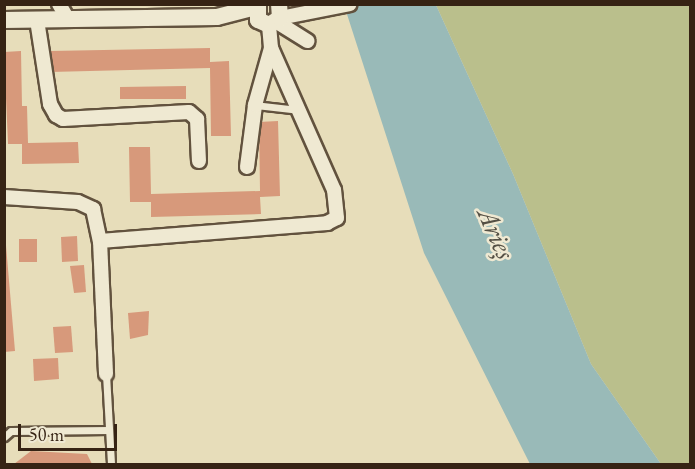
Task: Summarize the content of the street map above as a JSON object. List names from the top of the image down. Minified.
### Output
{"water":["Arieș"],"scale_bar":"50 m"}
